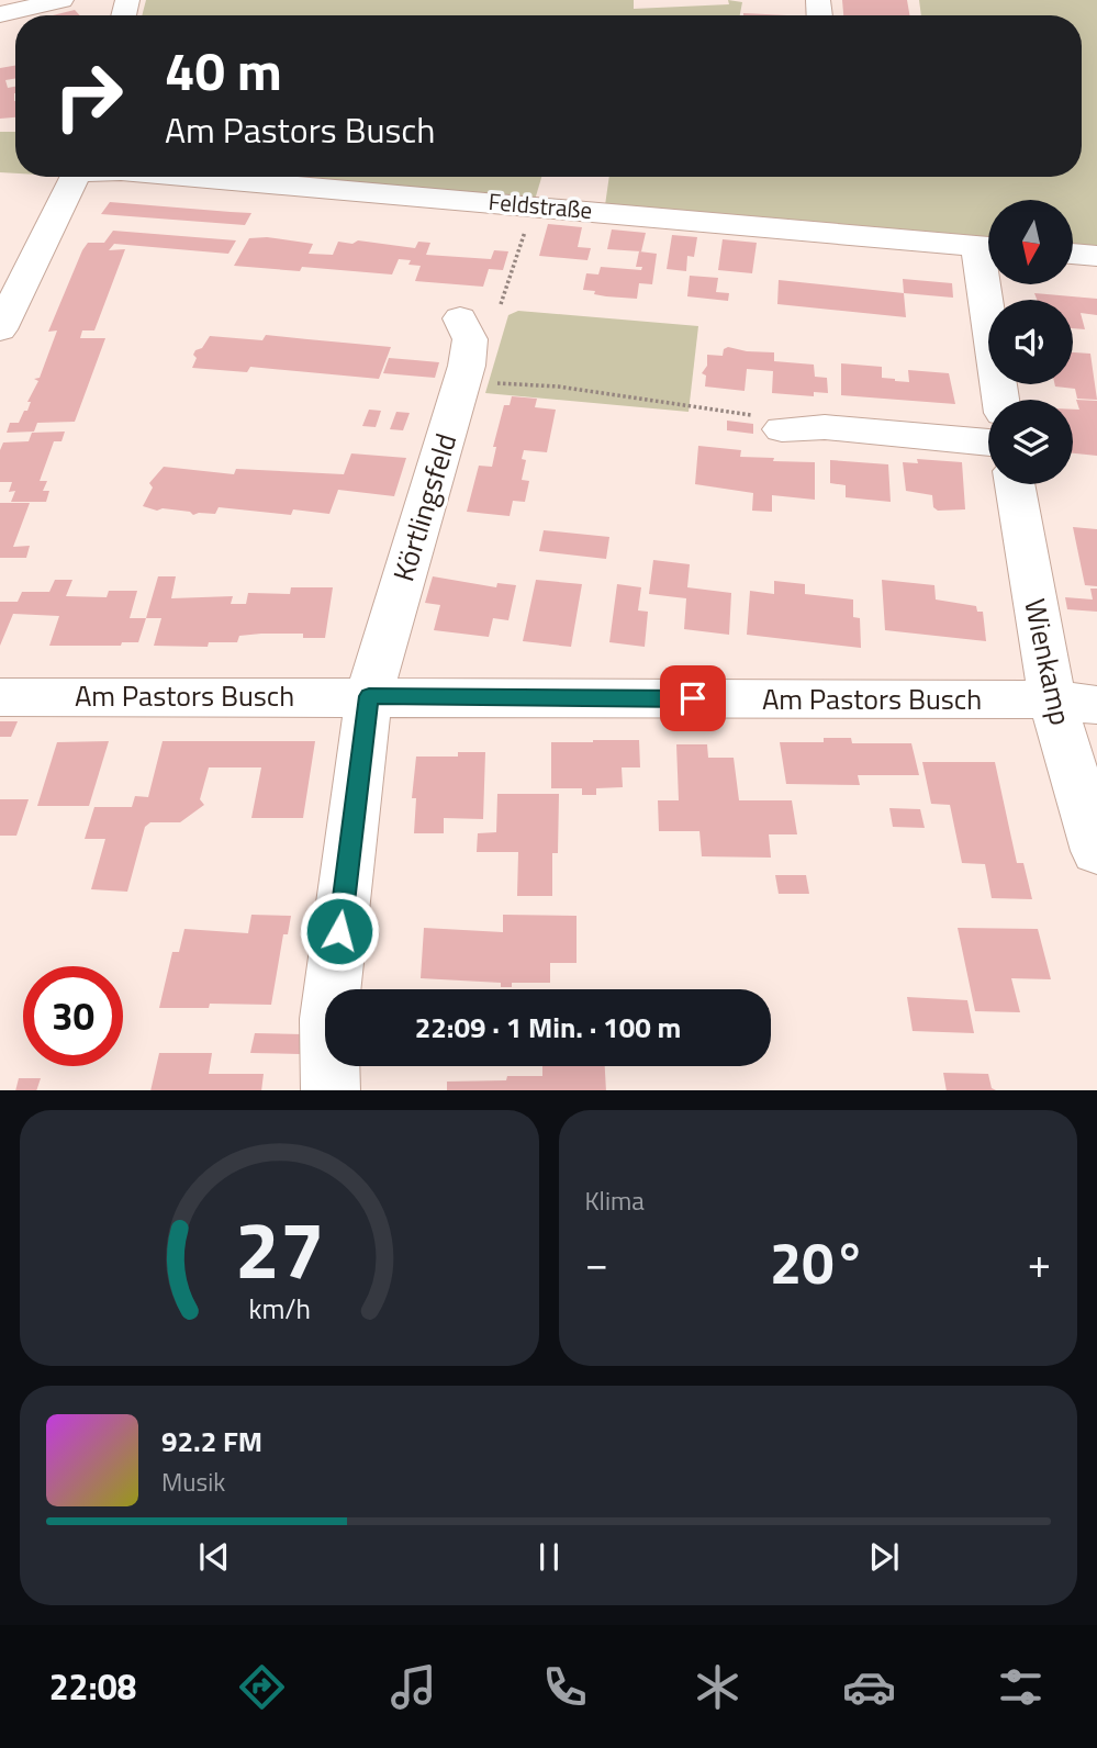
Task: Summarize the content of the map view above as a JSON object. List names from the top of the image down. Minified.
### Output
{"streets":{"street":["Feldstraße","Körtlingsfeld","Wienkamp","Am Pastors Busch"]},"crossings":[["Körtlingsfeld","Am Pastors Busch"],["Wienkamp","Am Pastors Busch"]],"north":"bottom","page":{"turn":["40 m","Am Pastors Busch"],"limit":"30","trip":"22:09 · 1 Min. · 100 m","tile":"Klima","heat":["−","20°","+"],"song":["92.2 FM","Musik"],"tabs":"22:08","gauge":["27","km/h"]}}
